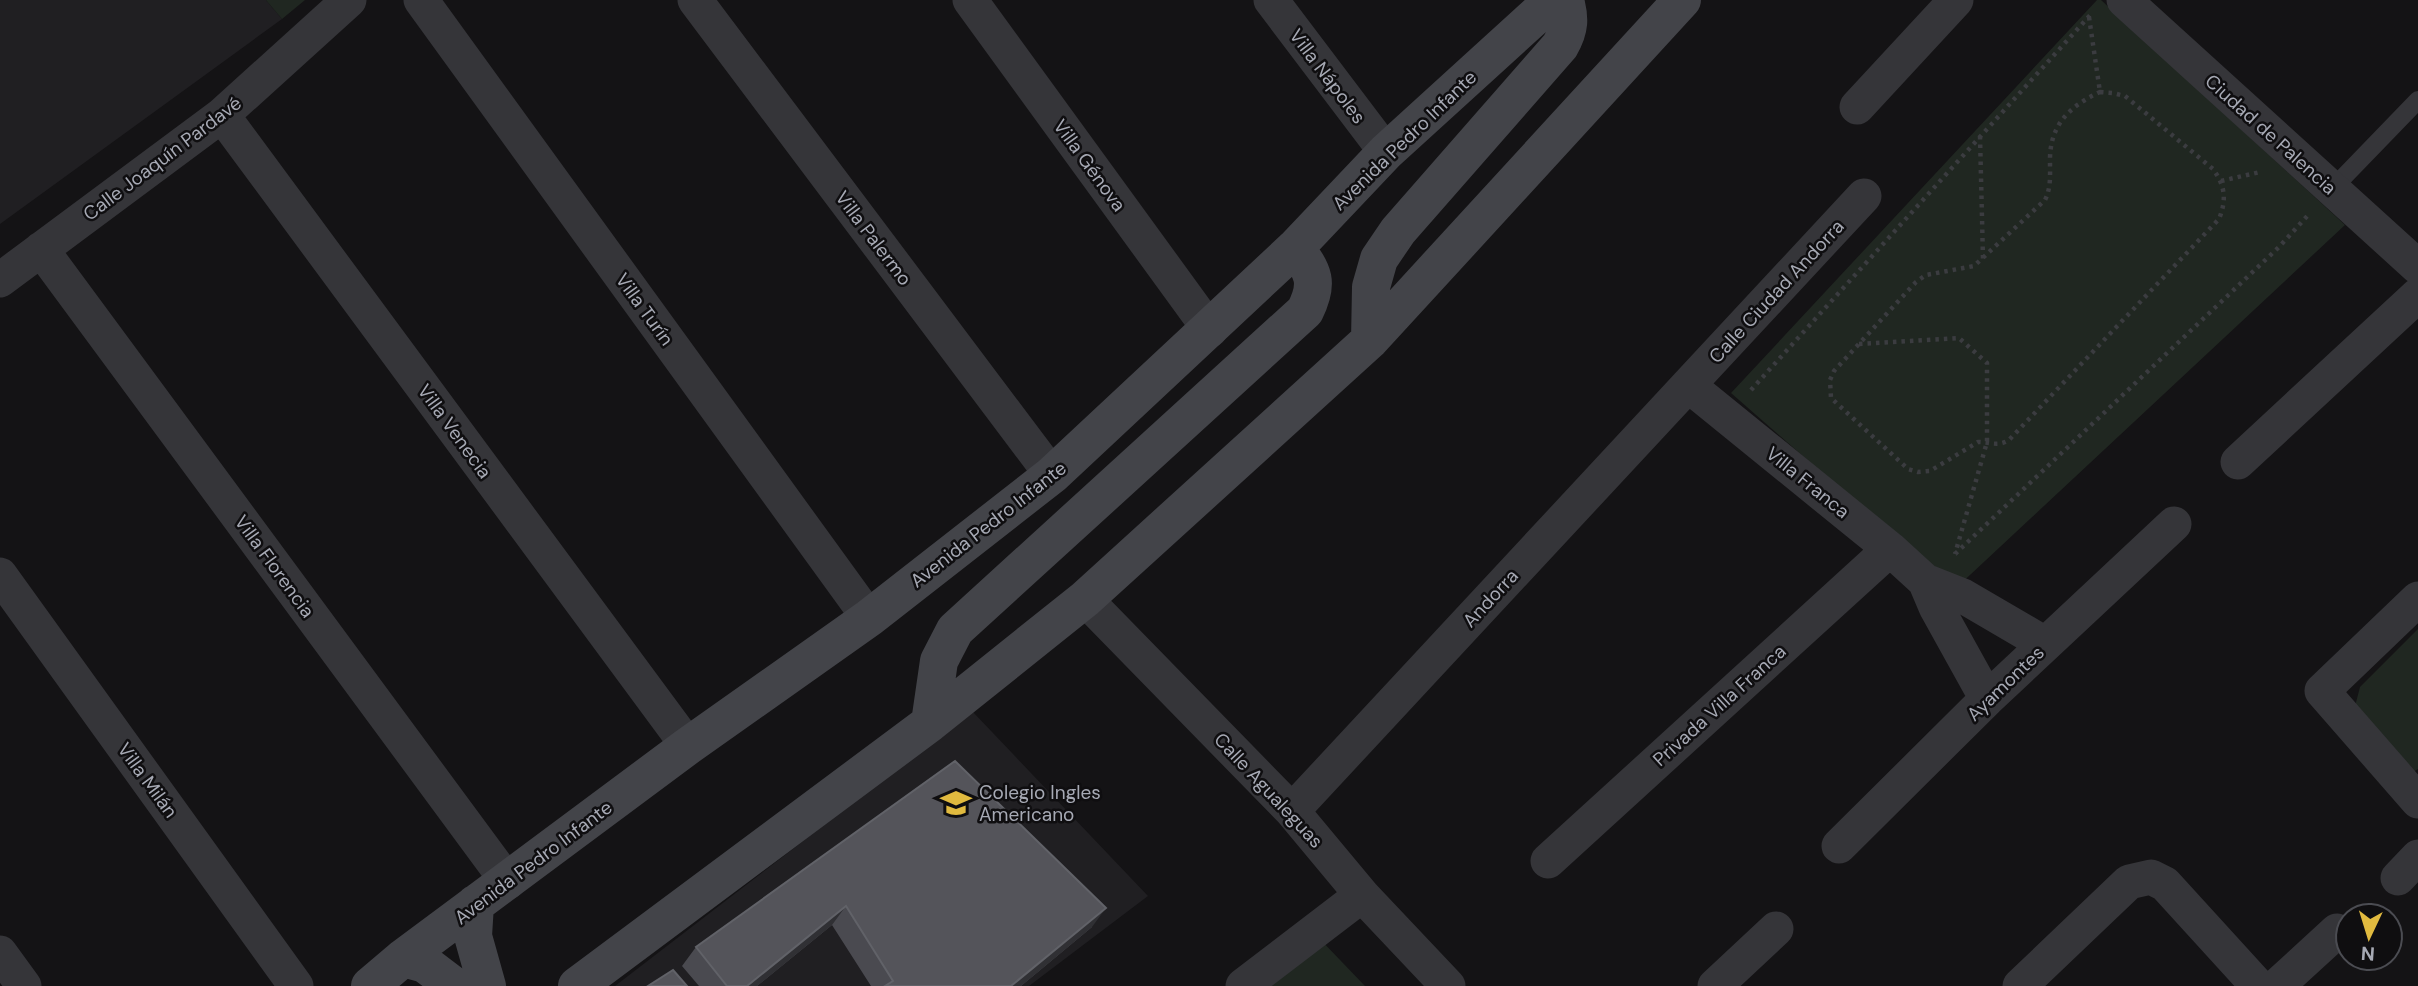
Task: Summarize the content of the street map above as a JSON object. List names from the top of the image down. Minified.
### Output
{"streets":{"main road":["Avenida Pedro Infante"],"street":["Villa Nápoles","Ciudad de Palencia","Calle Joaquín Pardavé","Villa Génova","Villa Palermo","Calle Ciudad Andorra","Villa Turín","Villa Venecia","Villa Franca","Villa Florencia","Andorra","Ayamontes","Privada Villa Franca","Villa Milán","Calle Agualeguas"]},"crossings":[["Villa Nápoles","Avenida Pedro Infante"],["Avenida Pedro Infante","Villa Génova"],["Avenida Pedro Infante","Villa Palermo"],["Avenida Pedro Infante","Villa Turín"],["Avenida Pedro Infante","Villa Venecia"],["Avenida Pedro Infante","Villa Florencia"],["Calle Joaquín Pardavé","Villa Venecia"],["Calle Joaquín Pardavé","Villa Florencia"],["Calle Ciudad Andorra","Villa Franca"],["Calle Ciudad Andorra","Andorra"],["Villa Franca","Andorra"],["Villa Franca","Ayamontes"],["Villa Franca","Privada Villa Franca"],["Andorra","Calle Agualeguas"]],"places":{"school or university":["Colegio Ingles Americano"]},"north":"bottom"}
